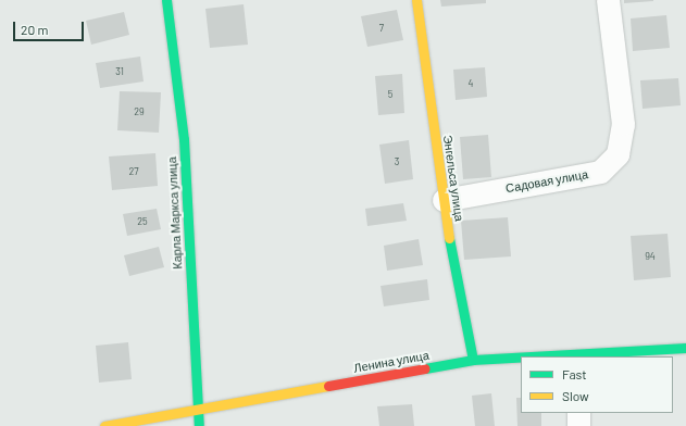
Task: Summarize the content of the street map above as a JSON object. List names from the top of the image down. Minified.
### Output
{"streets":{"street":["Энгельса улица","Садовая улица","Карла Маркса улица","Ленина улица"]},"crossings":[["Энгельса улица","Садовая улица"],["Энгельса улица","Ленина улица"],["Карла Маркса улица","Ленина улица"]],"house_numbers":["7","31","4","5","29","3","27","25","94"],"legend":["Fast","Slow"],"scale_bar":"20 m"}
